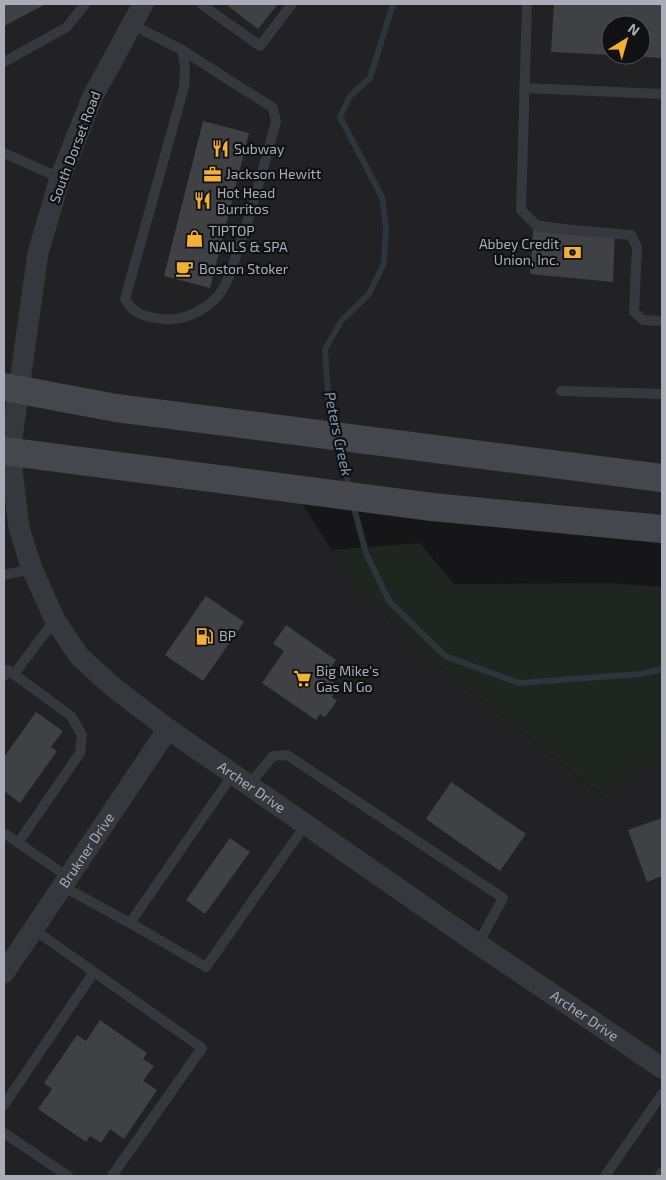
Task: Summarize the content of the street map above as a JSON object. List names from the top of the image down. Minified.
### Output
{"streets":{"street":["South Dorset Road","Archer Drive","Brukner Drive"]},"crossings":[["South Dorset Road","Archer Drive"],["Archer Drive","Brukner Drive"]],"water":["Peters Creek"],"places":{"restaurant":["Subway","Hot Head Burritos"],"office":["Jackson Hewitt"],"shop":["TIPTOP NAILS & SPA"],"bank":["Abbey Credit Union, Inc."],"cafe":["Boston Stoker"],"fuel station":["BP"],"supermarket":["Big Mike's Gas N Go"]},"north":"top right"}
